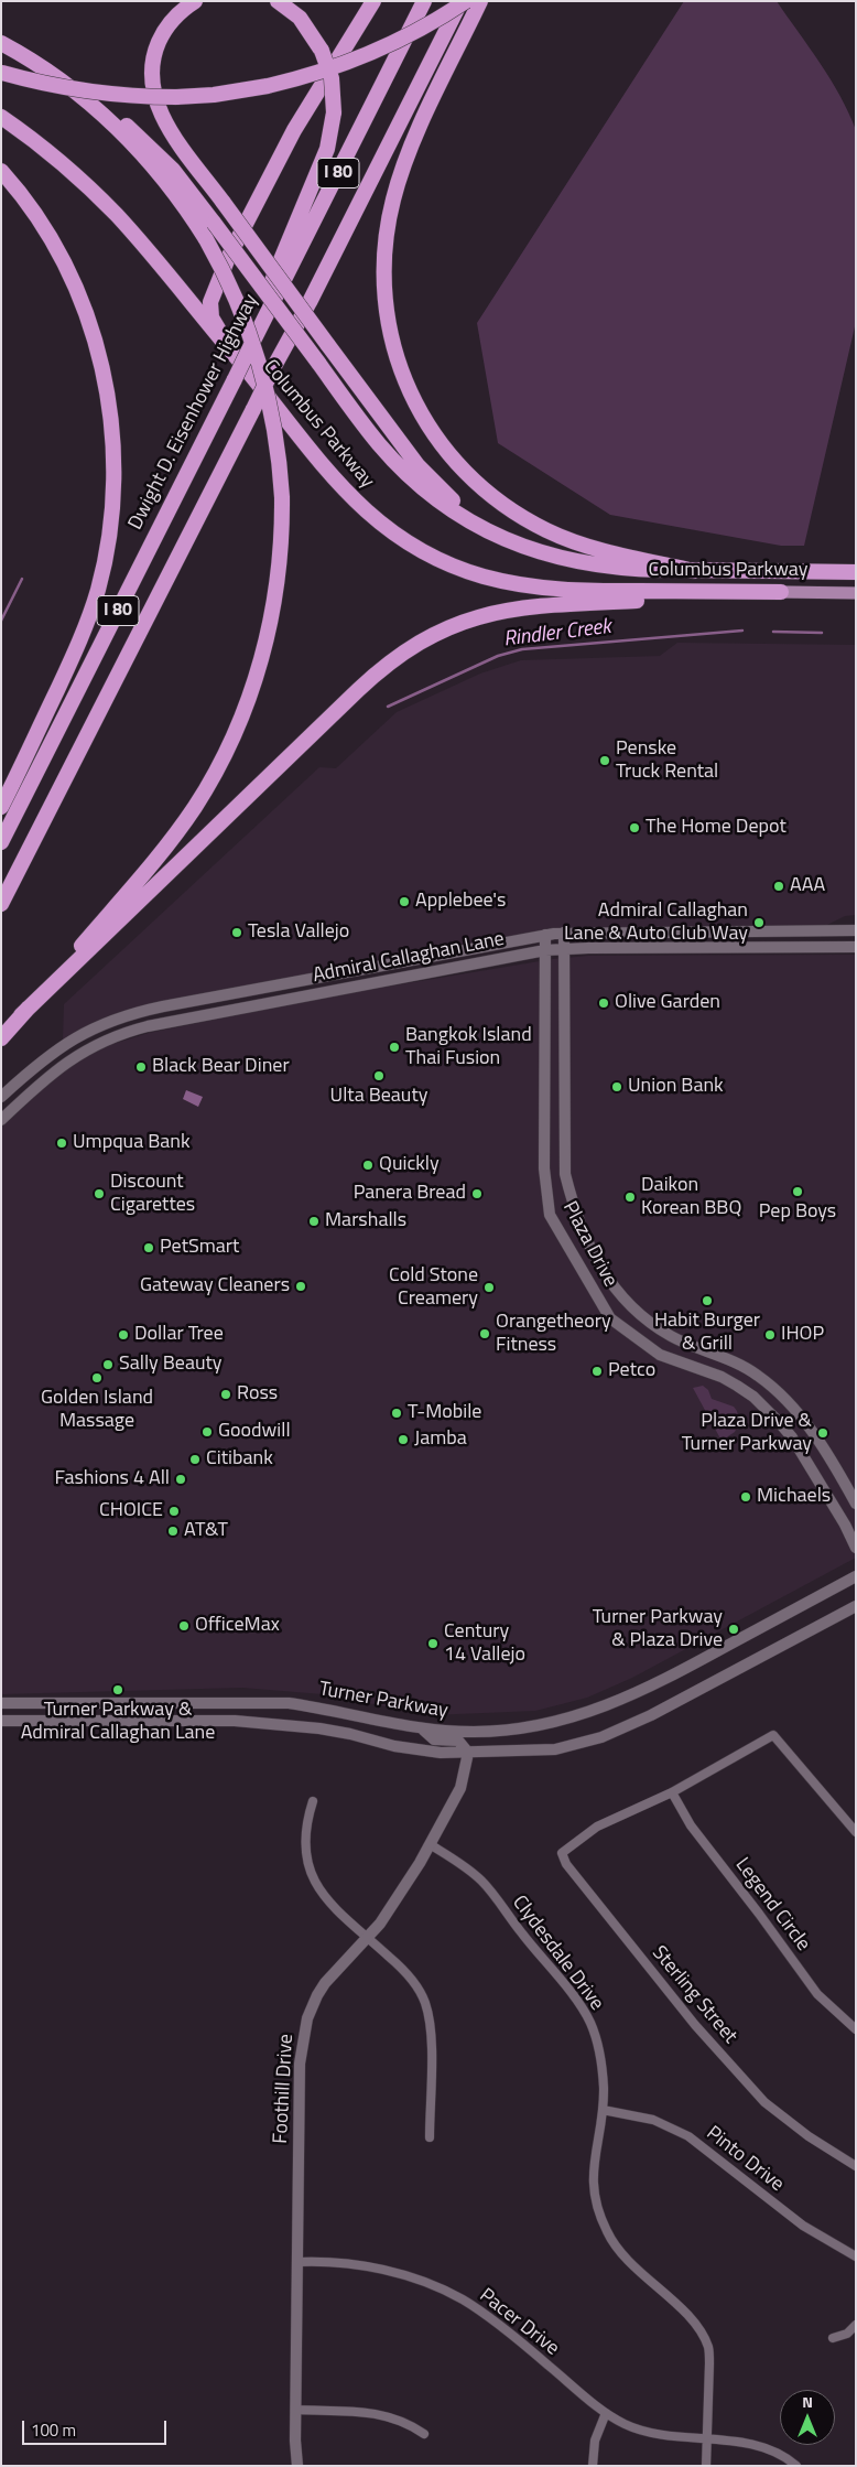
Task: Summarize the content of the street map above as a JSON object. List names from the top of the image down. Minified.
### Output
{"streets":{"highway":["I 80","Dwight D. Eisenhower Highway","Columbus Parkway"],"street":["Admiral Callaghan Lane","Plaza Drive","Turner Parkway","Legend Circle","Clydesdale Drive","Sterling Street","Foothill Drive","Pinto Drive","Pacer Drive"]},"crossings":[["Admiral Callaghan Lane","Plaza Drive"],["Turner Parkway","Foothill Drive"],["Legend Circle","Sterling Street"],["Clydesdale Drive","Foothill Drive"],["Clydesdale Drive","Pinto Drive"],["Clydesdale Drive","Pacer Drive"],["Foothill Drive","Pacer Drive"]],"water":["Rindler Creek"],"places":["Penske Truck Rental","The Home Depot","AAA","Applebee's","Admiral Callaghan Lane & Auto Club Way","Tesla Vallejo","Olive Garden","Bangkok Island Thai Fusion","Black Bear Diner","Ulta Beauty","Union Bank","Umpqua Bank","Quickly","Pep Boys","Discount Cigarettes","Panera Bread","Daikon Korean BBQ","Marshalls","PetSmart","Gateway Cleaners","Cold Stone Creamery","Habit Burger & Grill","Orangetheory Fitness","Dollar Tree","IHOP","Sally Beauty","Petco","Golden Island Massage","Ross","T-Mobile","Goodwill","Plaza Drive & Turner Parkway","Jamba","Citibank","Fashions 4 All","Michaels","CHOICE","AT&T","OfficeMax","Turner Parkway & Plaza Drive","Century 14 Vallejo","Turner Parkway & Admiral Callaghan Lane"],"scale_bar":"100 m","north":"top"}
